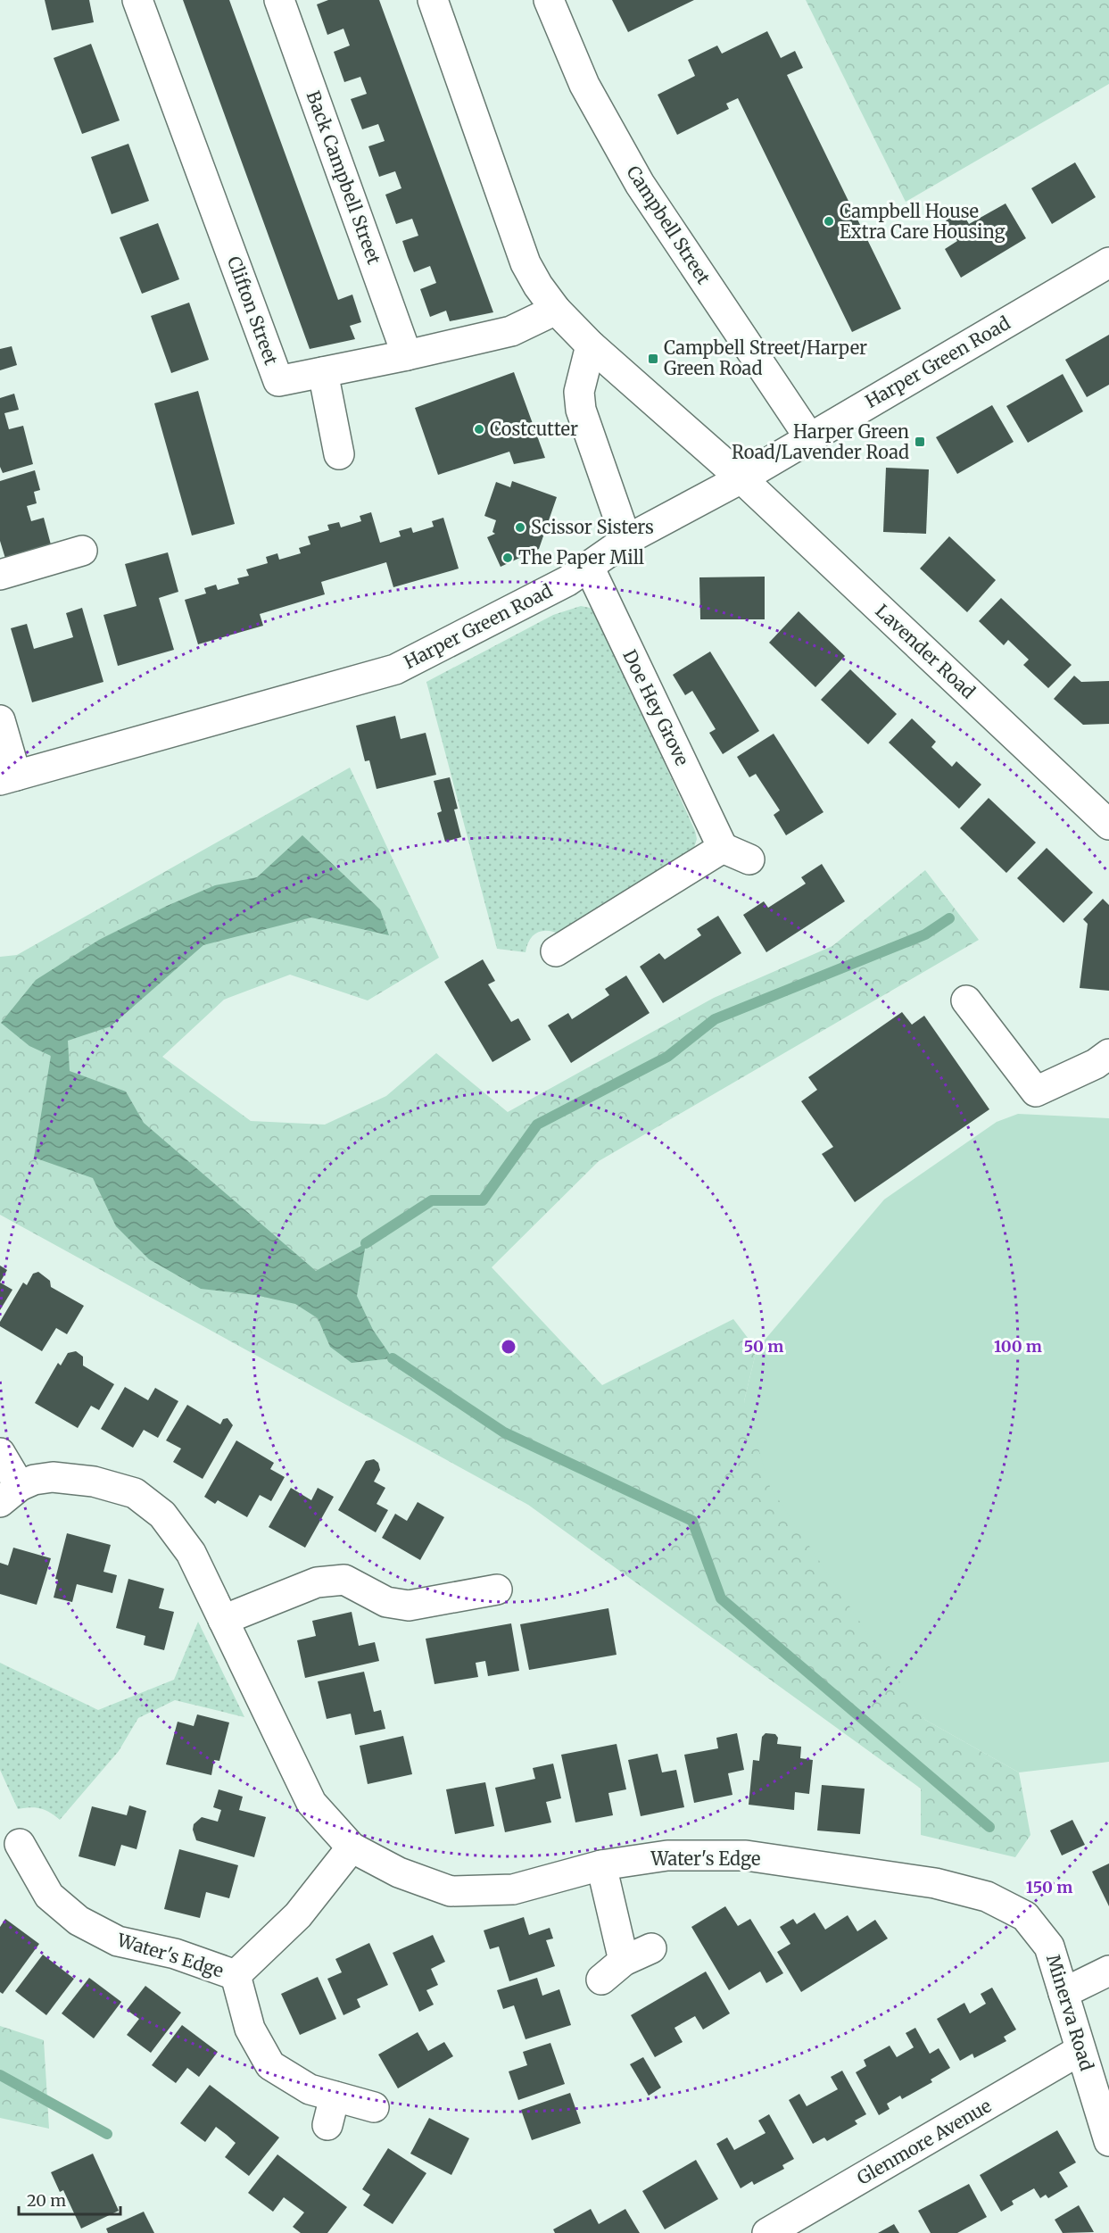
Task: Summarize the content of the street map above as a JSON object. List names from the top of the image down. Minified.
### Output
{"streets":{"street":["Back Campbell Street","Campbell Street","Clifton Street","Harper Green Road","Lavender Road","Doe Hey Grove","Water's Edge","Minerva Road","Glenmore Avenue"]},"crossings":[["Back Campbell Street","Clifton Street"],["Campbell Street","Harper Green Road"],["Harper Green Road","Lavender Road"],["Harper Green Road","Doe Hey Grove"],["Water's Edge","Minerva Road"],["Minerva Road","Glenmore Avenue"]],"places":{"other":["Campbell House Extra Care Housing","Costcutter","Scissor Sisters","The Paper Mill"],"transit":["Campbell Street/Harper Green Road","Harper Green Road/Lavender Road"]},"scale_bar":"20 m","rings":["50 m","100 m","150 m"]}
